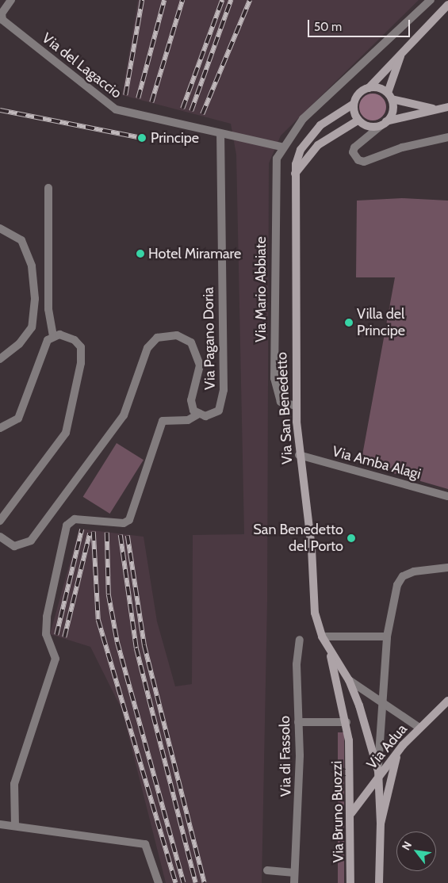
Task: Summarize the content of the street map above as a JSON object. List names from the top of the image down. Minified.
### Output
{"streets":{"main road":["Via San Benedetto","Via Adua","Via Bruno Buozzi"],"street":["Via del Lagaccio","Via Mario Abbiate","Via Pagano Doria","Via Amba Alagi","Via di Fassolo"]},"crossings":[["Via del Lagaccio","Via Pagano Doria"],["Via Mario Abbiate","Via San Benedetto"],["Via San Benedetto","Via Amba Alagi"],["Via San Benedetto","Via Adua"],["Via San Benedetto","Via Bruno Buozzi"],["Via Adua","Via Bruno Buozzi"]],"places":["Principe","Hotel Miramare","Villa del Principe","San Benedetto del Porto"],"scale_bar":"50 m","north":"top left"}
